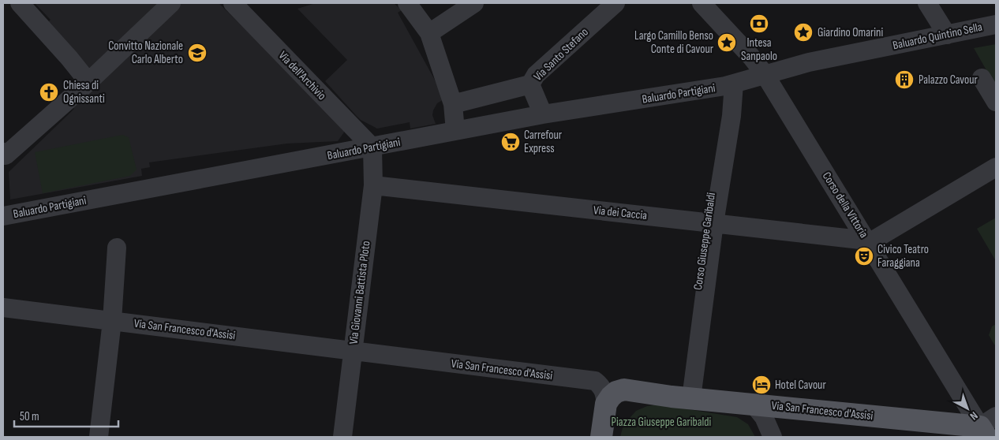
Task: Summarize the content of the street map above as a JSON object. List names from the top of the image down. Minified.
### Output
{"streets":{"main road":["Via San Francesco d'Assisi"],"street":["Baluardo Quintino Sella","Via Santo Stefano","Via dell'Archivio","Baluardo Partigiani","Corso della Vittoria","Via dei Caccia","Corso Giuseppe Garibaldi","Via Giovanni Battista Ploto"]},"crossings":[["Baluardo Quintino Sella","Baluardo Partigiani"],["Baluardo Quintino Sella","Corso della Vittoria"],["Via dell'Archivio","Baluardo Partigiani"],["Via dell'Archivio","Via Giovanni Battista Ploto"],["Baluardo Partigiani","Corso della Vittoria"],["Baluardo Partigiani","Corso Giuseppe Garibaldi"],["Baluardo Partigiani","Via Giovanni Battista Ploto"],["Corso della Vittoria","Via dei Caccia"],["Corso della Vittoria","Via San Francesco d'Assisi"],["Via dei Caccia","Corso Giuseppe Garibaldi"],["Via dei Caccia","Via Giovanni Battista Ploto"],["Corso Giuseppe Garibaldi","Via San Francesco d'Assisi"],["Via Giovanni Battista Ploto","Via San Francesco d'Assisi"]],"parks":["Piazza Giuseppe Garibaldi"],"places":{"bank":["Intesa Sanpaolo"],"place":["Giardino Omarini","Largo Camillo Benso Conte di Cavour"],"school or university":["Convitto Nazionale Carlo Alberto"],"building":["Palazzo Cavour"],"church":["Chiesa di Ognissanti"],"supermarket":["Carrefour Express"],"theatre":["Civico Teatro Faraggiana"],"hotel":["Hotel Cavour"]},"scale_bar":"50 m","north":"bottom right"}
